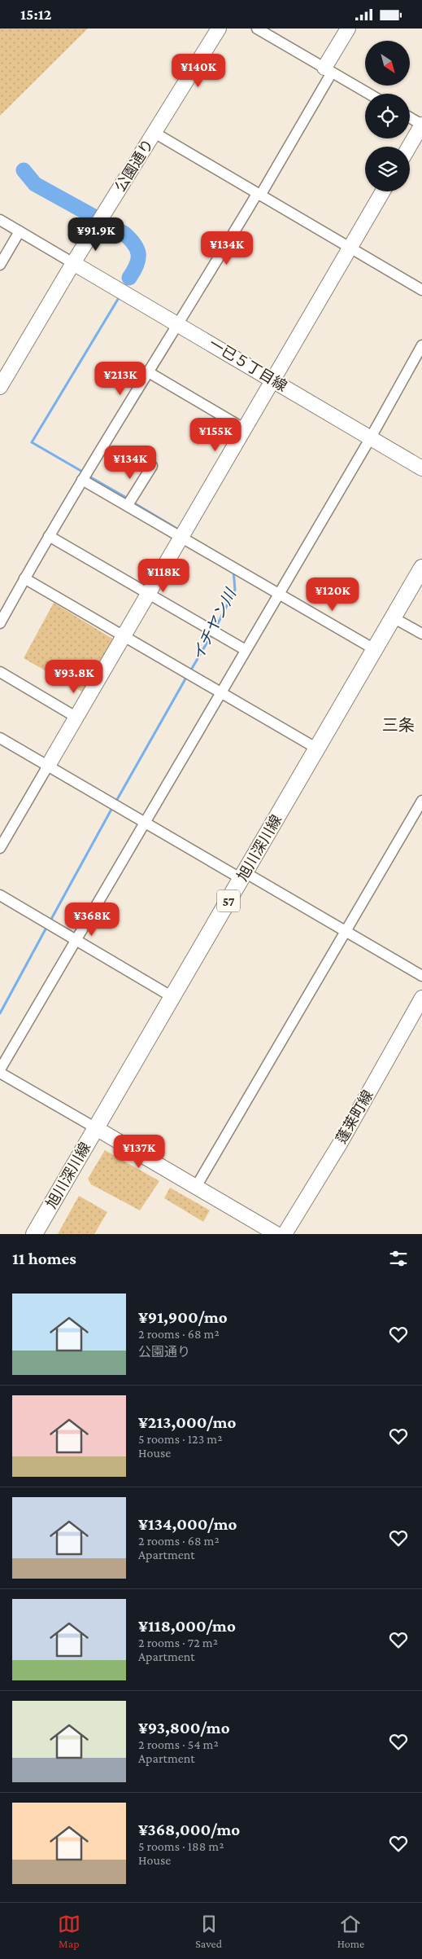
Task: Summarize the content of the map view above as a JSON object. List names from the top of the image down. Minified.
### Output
{"streets":{"main road":["旭川深川線","57"],"street":["公園通り","一已５丁目線","蓬莱町線"]},"crossings":[["公園通り","一已５丁目線"]],"districts":["三条"],"water":["イチヤン川"],"north":"bottom right","page":{"status":"15:12","price":["¥140K","¥91.9K","¥134K","¥213K","¥155K","¥134K","¥118K","¥120K","¥93.8K","¥368K","¥137K"],"heading":"11 homes","list":[{"name":"¥91,900/mo","note":"2 rooms · 68 m² · 公園通り"},{"name":"¥213,000/mo","note":"5 rooms · 123 m² · House"},{"name":"¥134,000/mo","note":"2 rooms · 68 m² · Apartment"},{"name":"¥118,000/mo","note":"2 rooms · 72 m² · Apartment"},{"name":"¥93,800/mo","note":"2 rooms · 54 m² · Apartment"},{"name":"¥368,000/mo","note":"5 rooms · 188 m² · House"}],"tabs":["Map","Saved","Home"]}}
